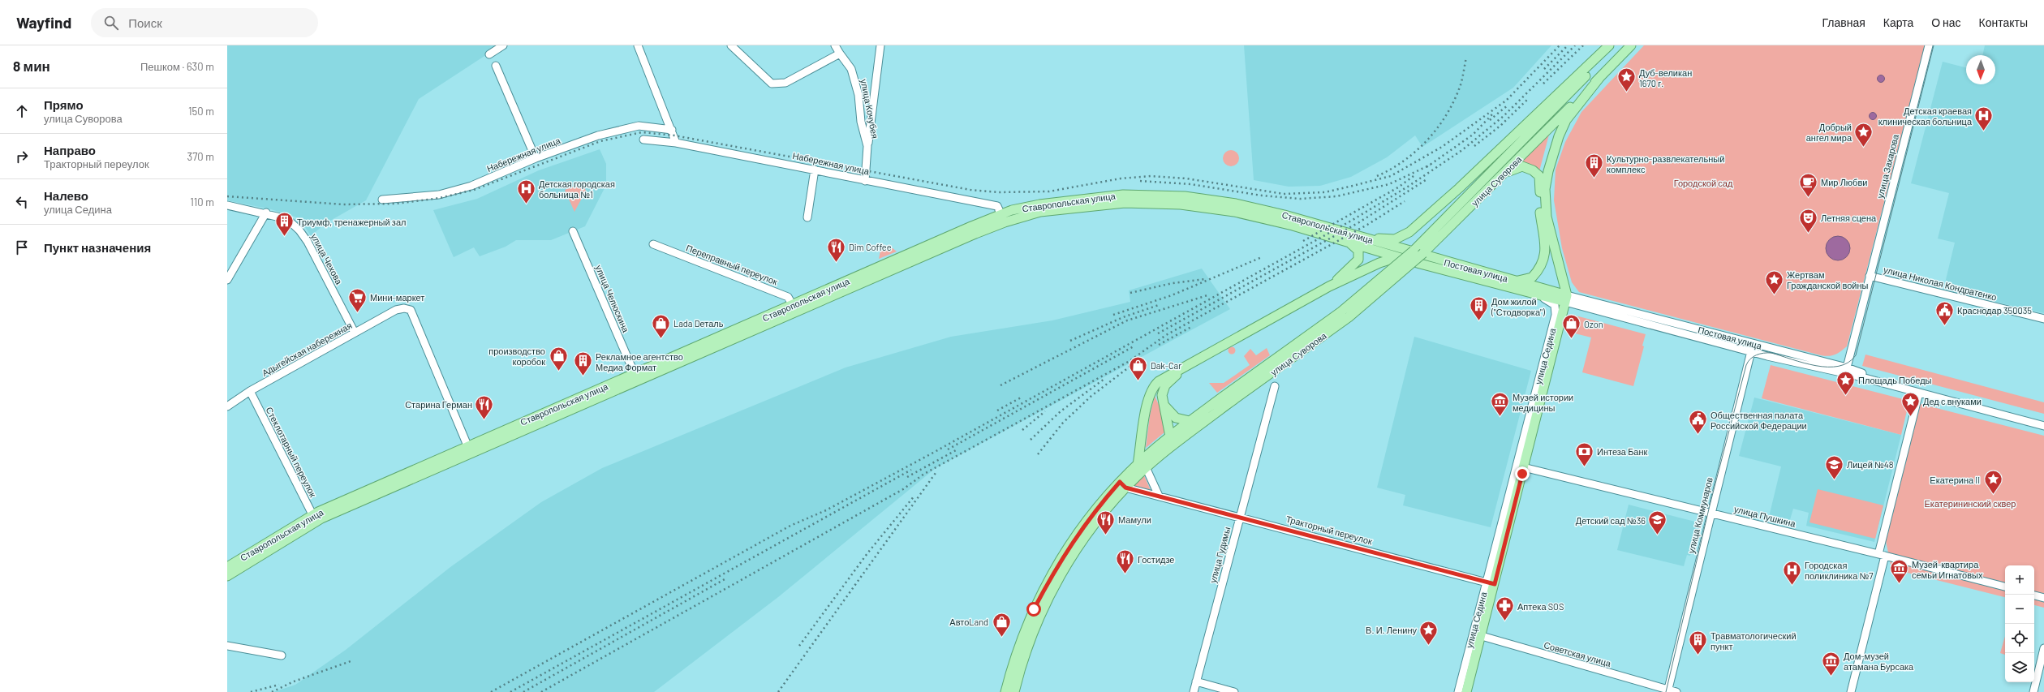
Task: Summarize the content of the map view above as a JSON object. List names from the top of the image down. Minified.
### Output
{"streets":{"main road":["улица Суворова","Ставропольская улица","Постовая улица","улица Седина"],"street":["улица Кочубея","Набережная улица","улица Захарова","улица Чехова","Переправный переулок","улица Николая Кондратенко","улица Челюскина","Адыгейская набережная","Стеклотарный переулок","улица Коммунаров","улица Пушкина","Тракторный переулок","улица Гудимы","Советская улица"]},"crossings":[["улица Кочубея","Набережная улица"],["Набережная улица","Ставропольская улица"],["улица Захарова","Постовая улица"],["улица Захарова","улица Николая Кондратенко"],["улица Суворова","Тракторный переулок"],["Ставропольская улица","Переправный переулок"],["Ставропольская улица","Постовая улица"],["Ставропольская улица","улица Челюскина"],["Ставропольская улица","Адыгейская набережная"],["Ставропольская улица","Стеклотарный переулок"],["улица Чехова","Адыгейская набережная"],["Постовая улица","улица Седина"],["Постовая улица","улица Коммунаров"],["Адыгейская набережная","Стеклотарный переулок"],["улица Седина","улица Пушкина"],["улица Седина","Тракторный переулок"],["улица Седина","Советская улица"],["улица Коммунаров","улица Пушкина"],["улица Коммунаров","Советская улица"],["Тракторный переулок","улица Гудимы"]],"parks":["Городской сад","Екатерининский сквер"],"places":{"place":["Дуб-великан 1670 г.","Добрый ангел мира","Жертвам Гражданской войны","Площадь Победы","Дед с внуками","Екатерина II","В. И. Ленину"],"hospital":["Детская краевая клиническая больница","Детская городская больница №1","Городская поликлиника №7"],"building":["Культурно-развлекательный комплекс","Триумф, тренажерный зал","Дом жилой (\"Стодворка\")","Рекламное агентство Медиа Формат","Травматологический пункт"],"cafe":["Мир Любви"],"theatre":["Летняя сцена"],"restaurant":["Dim Coffee","Старина Герман","Мамули","Гостидзе"],"supermarket":["Мини-маркет"],"public building":["Краснодар 350035","Общественная палата Российской Федерации"],"shop":["Lada Dеталь","Ozon","производство коробок","Dak-Car","АвтоLand"],"museum":["Музей истории медицины","Музей-квартира семьи Игнатовых","Дом-музей атамана Бурсака"],"bank":["Интеза Банк"],"school or university":["Лицей №48","Детский сад №36"],"pharmacy":["Аптека SOS"]},"north":"bottom","page":{"header":"Wayfind","search":"Поиск","nav":["Главная","Карта","О нас","Контакты"],"heading":["8 мин","Пешком · 630 m"],"list":[["Прямо","улица Суворова","150 m"],["Направо","Тракторный переулок","370 m"],["Налево","улица Седина","110 m"],"Пункт назначения"],"map_buttons":["+","−"]}}
